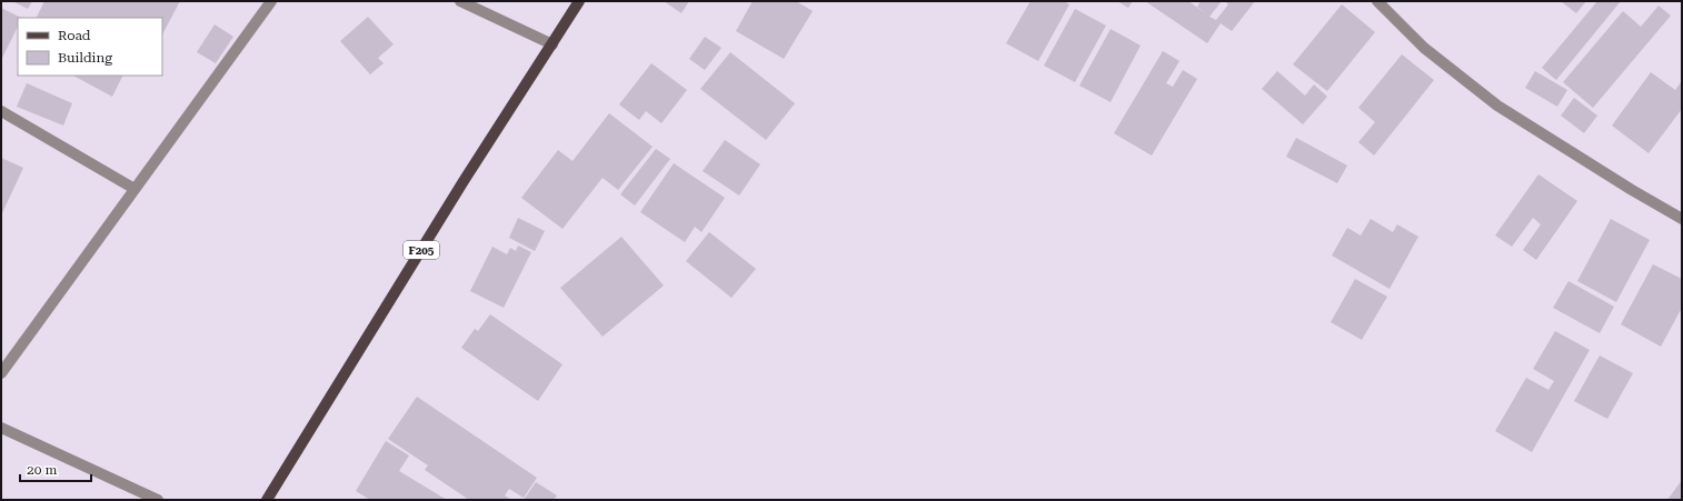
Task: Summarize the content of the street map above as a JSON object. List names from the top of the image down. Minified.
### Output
{"streets":{"main road":["F205"]},"legend":["Road","Building"],"scale_bar":"20 m"}
